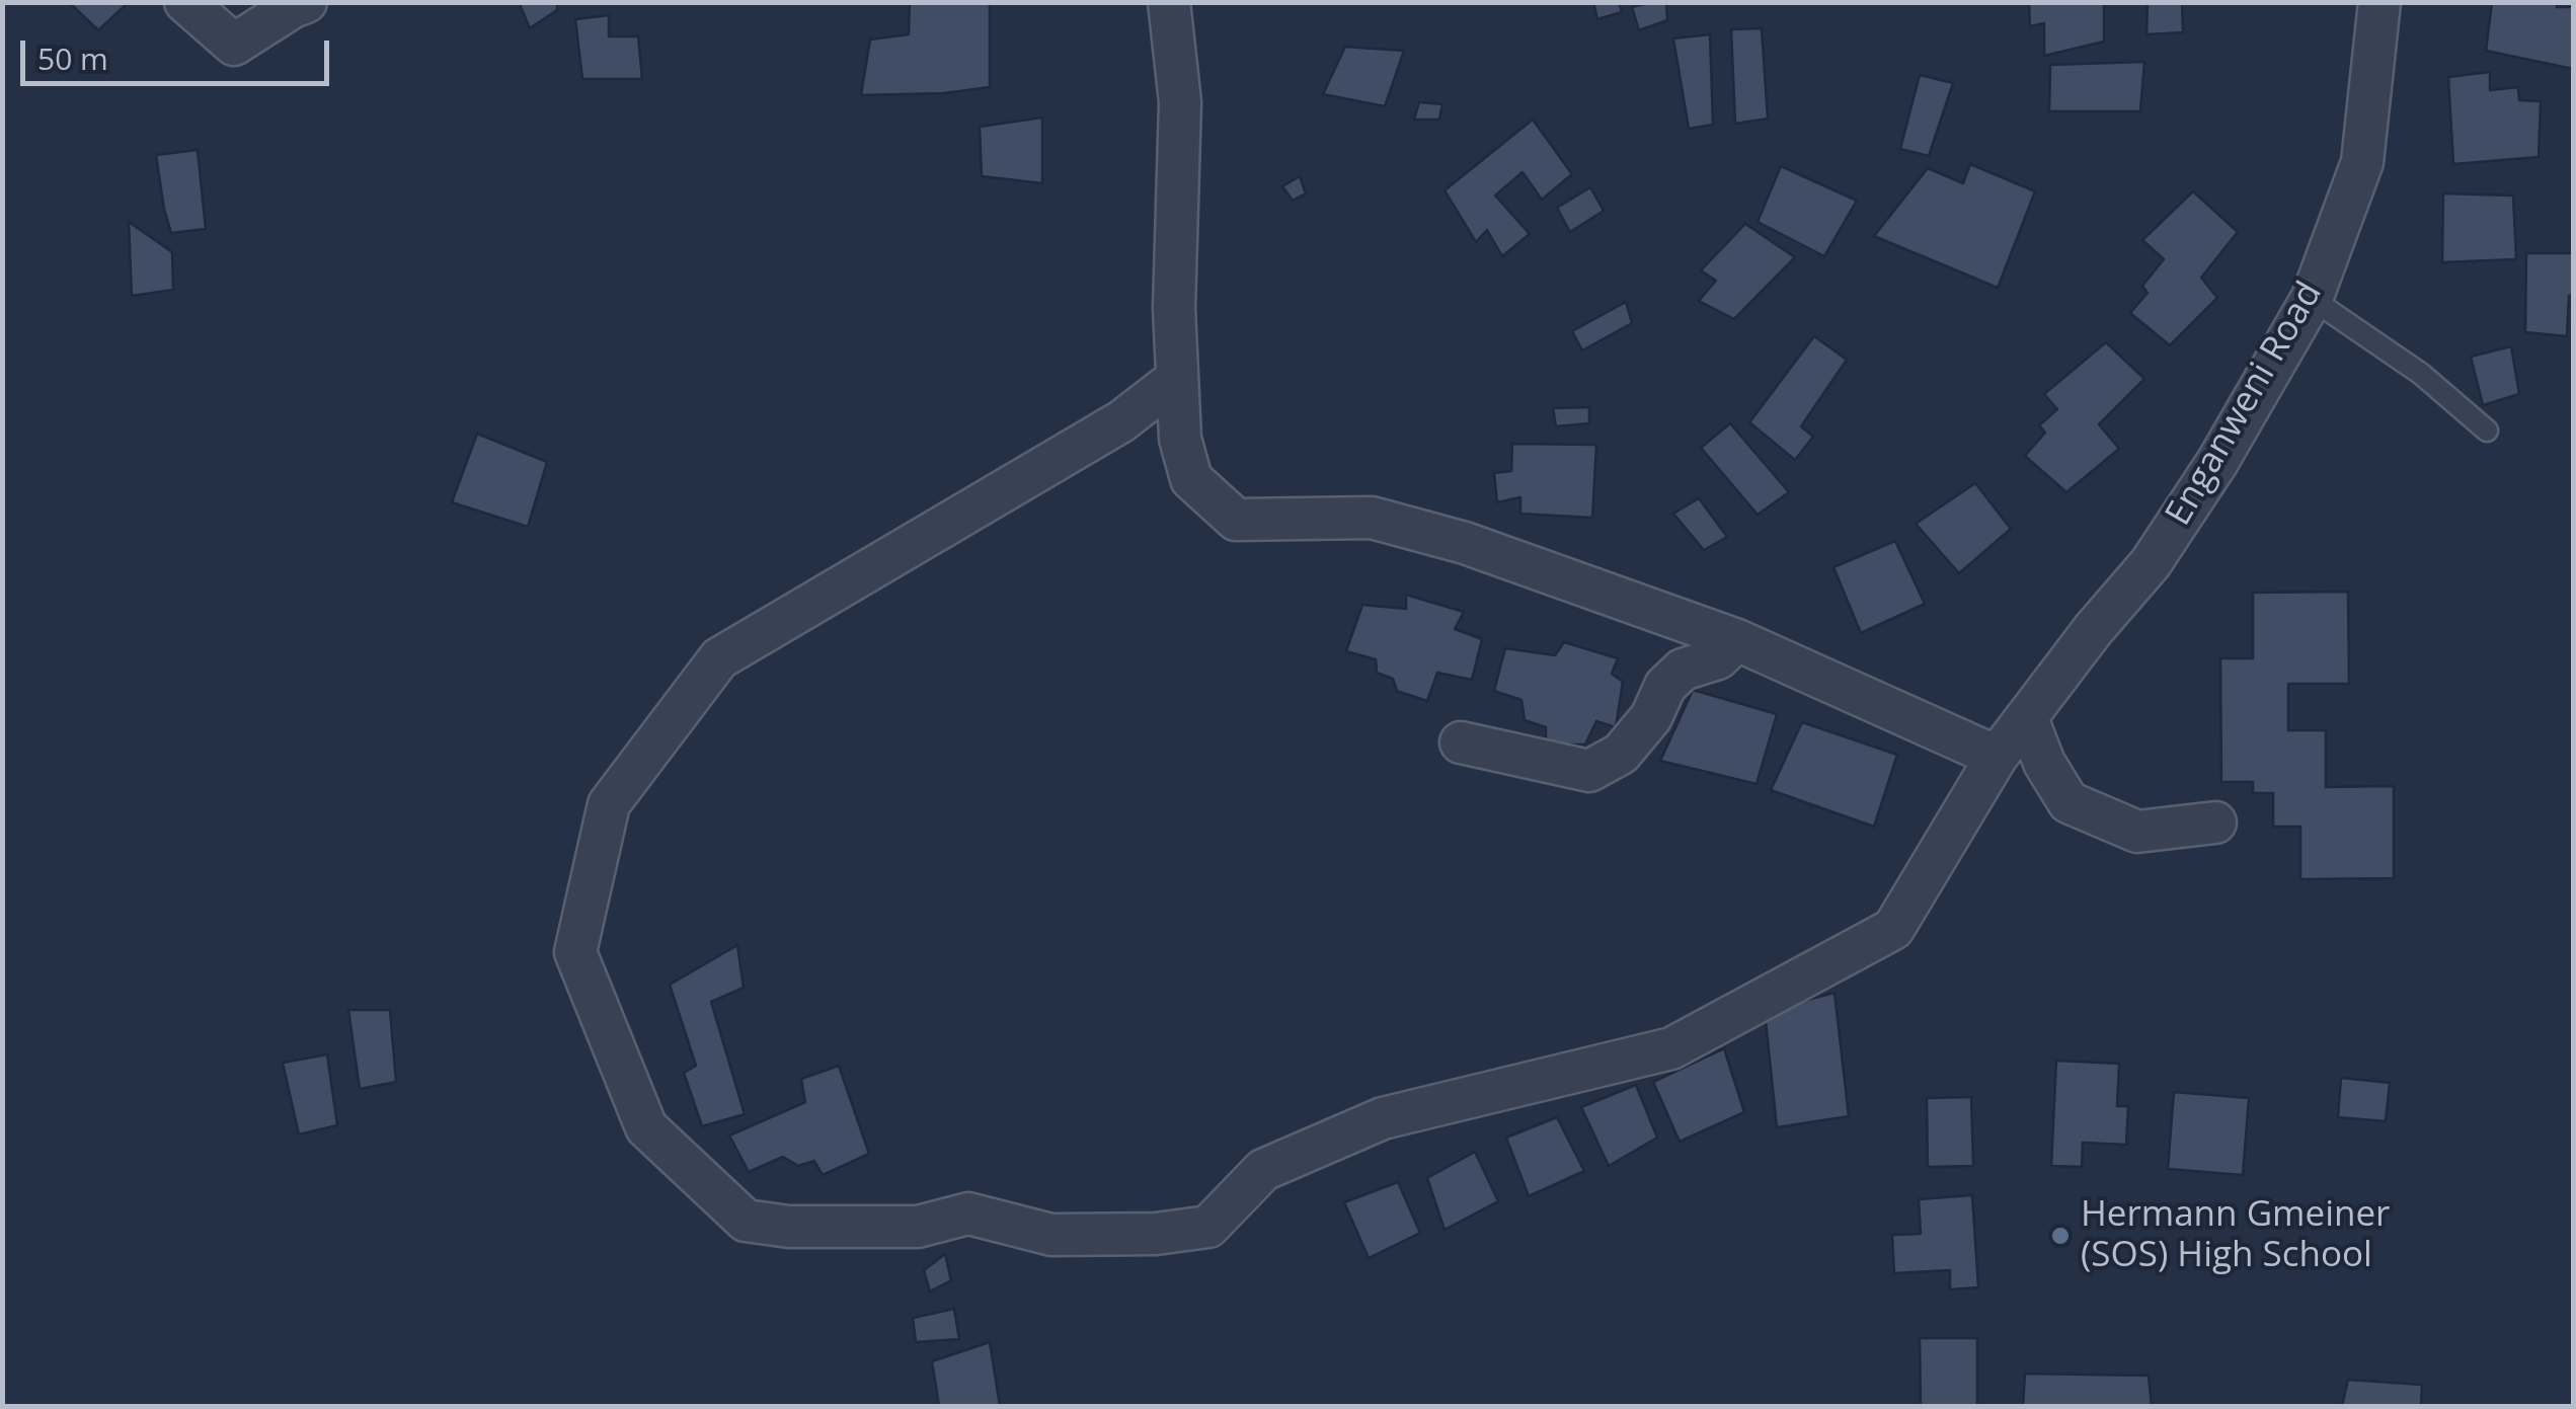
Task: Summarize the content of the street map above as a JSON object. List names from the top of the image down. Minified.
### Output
{"streets":{"street":["Enganweni Road"]},"places":["Hermann Gmeiner (SOS) High School"],"scale_bar":"50 m"}
